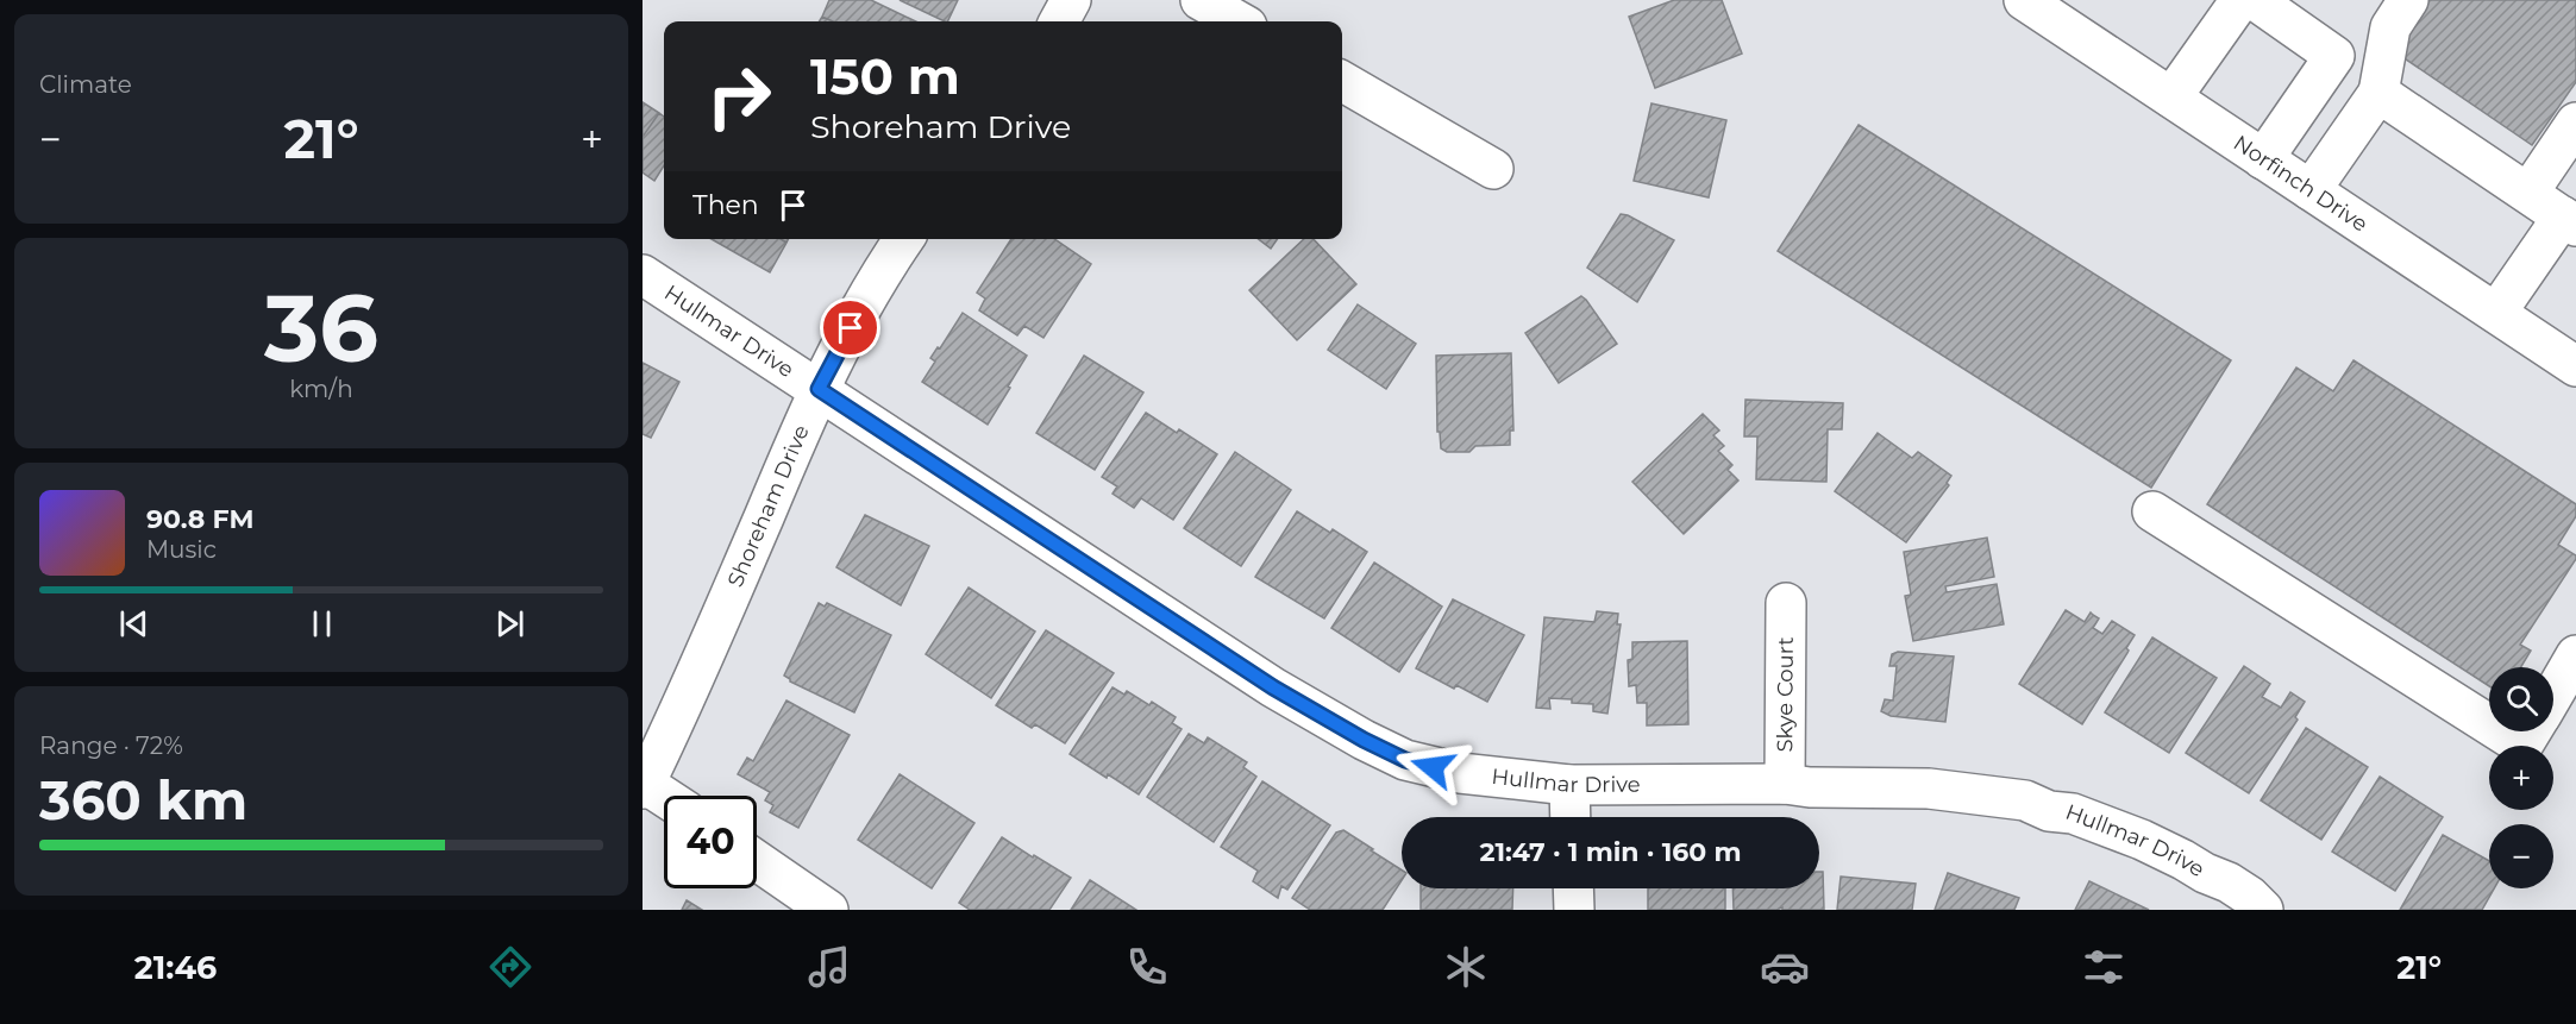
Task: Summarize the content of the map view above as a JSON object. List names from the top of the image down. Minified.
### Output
{"streets":{"street":["Norfinch Drive","Hullmar Drive","Shoreham Drive","Skye Court"]},"crossings":[["Hullmar Drive","Shoreham Drive"],["Hullmar Drive","Skye Court"]],"page":{"tile":["Climate",["36","km/h"],["Range · 72%","360 km"]],"turn":["150 m","Shoreham Drive"],"heat":["−","21°","+"],"then":"Then","song":["90.8 FM","Music"],"map_buttons":["+","−"],"limit":"40","trip":"21:47 · 1 min · 160 m","tabs":["21:46","21°"]}}
